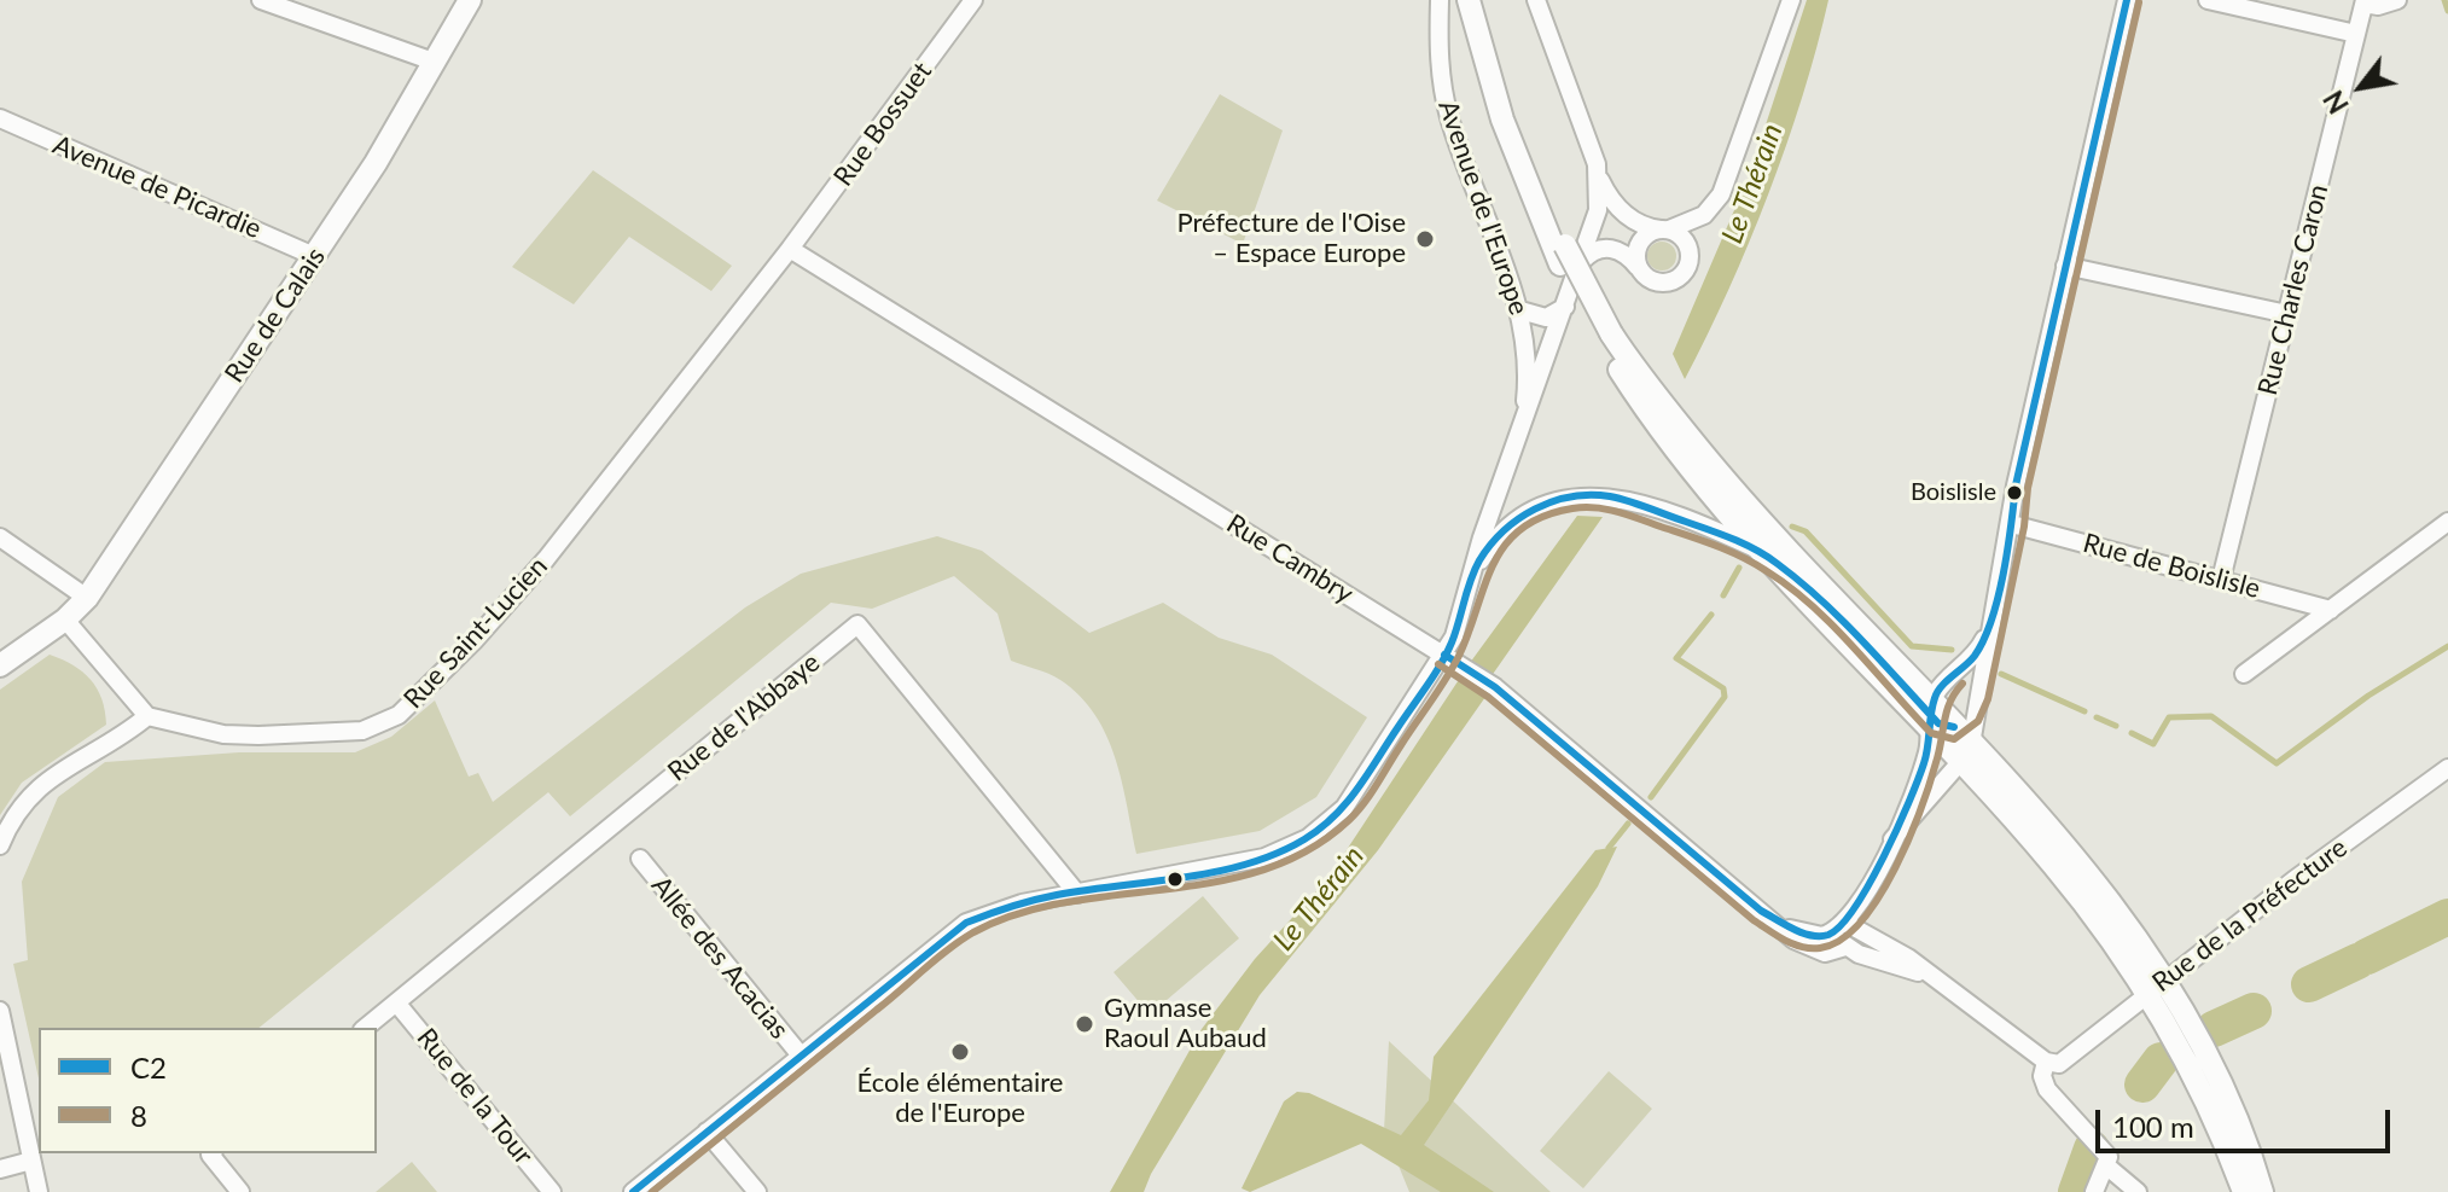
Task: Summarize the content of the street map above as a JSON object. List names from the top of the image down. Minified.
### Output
{"streets":{"main road":["Rue de Calais"],"street":["Rue Bossuet","Avenue de Picardie","Avenue de l'Europe","Rue Charles Caron","Rue Cambry","Rue de Boislisle","Rue Saint-Lucien","Rue de l'Abbaye","Rue de la Préfecture","Allée des Acacias","Rue de la Tour"]},"crossings":[["Rue Bossuet","Rue Cambry"],["Rue Bossuet","Rue Saint-Lucien"],["Avenue de Picardie","Rue de Calais"],["Avenue de l'Europe","Rue Cambry"],["Avenue de l'Europe","Rue de l'Abbaye"],["Avenue de l'Europe","Allée des Acacias"],["Rue Charles Caron","Rue de Boislisle"],["Rue Cambry","Rue Saint-Lucien"],["Rue Cambry","Rue de la Préfecture"],["Rue de l'Abbaye","Rue de la Tour"]],"water":["Le Thérain"],"places":["Préfecture de l'Oise – Espace Europe","Boislisle","Gymnase Raoul Aubaud","École élémentaire de l'Europe"],"lines":["transit line C2","transit line 8"],"legend":["C2","8"],"scale_bar":"100 m","north":"bottom left"}
